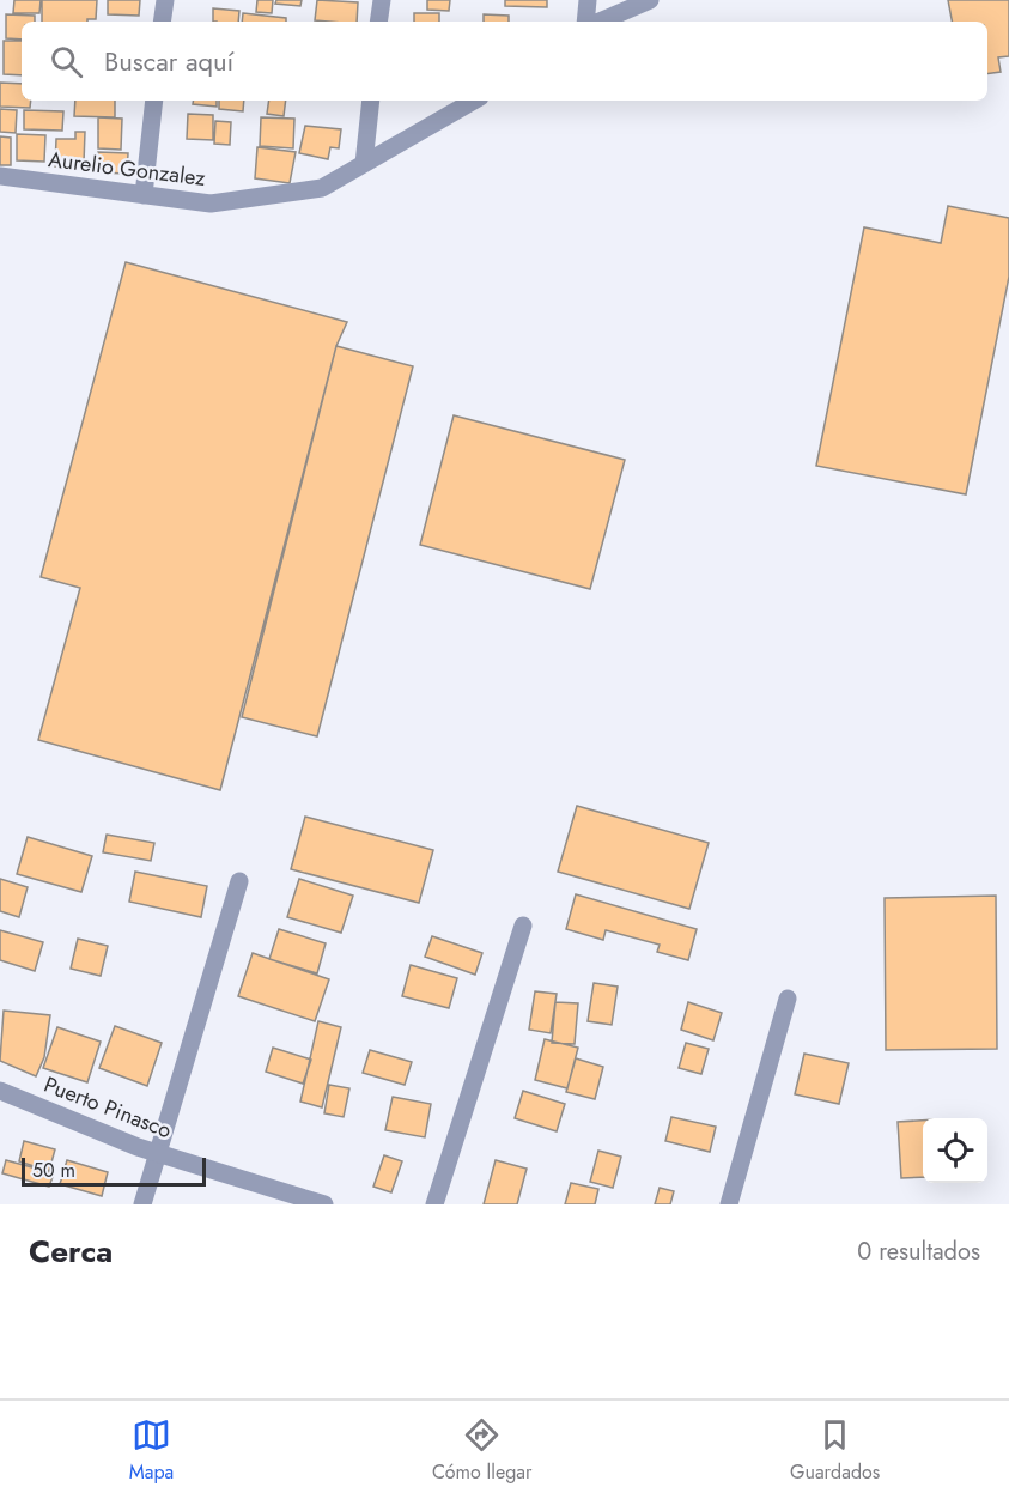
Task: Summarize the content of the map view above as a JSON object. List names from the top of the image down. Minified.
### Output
{"streets":{"street":["Aurelio Gonzalez","Puerto Pinasco"]},"scale_bar":"50 m","page":{"search":"Buscar aquí","scale":"50 m","heading":["Cerca","0 resultados"],"nav":["Mapa","Cómo llegar","Guardados"]}}
